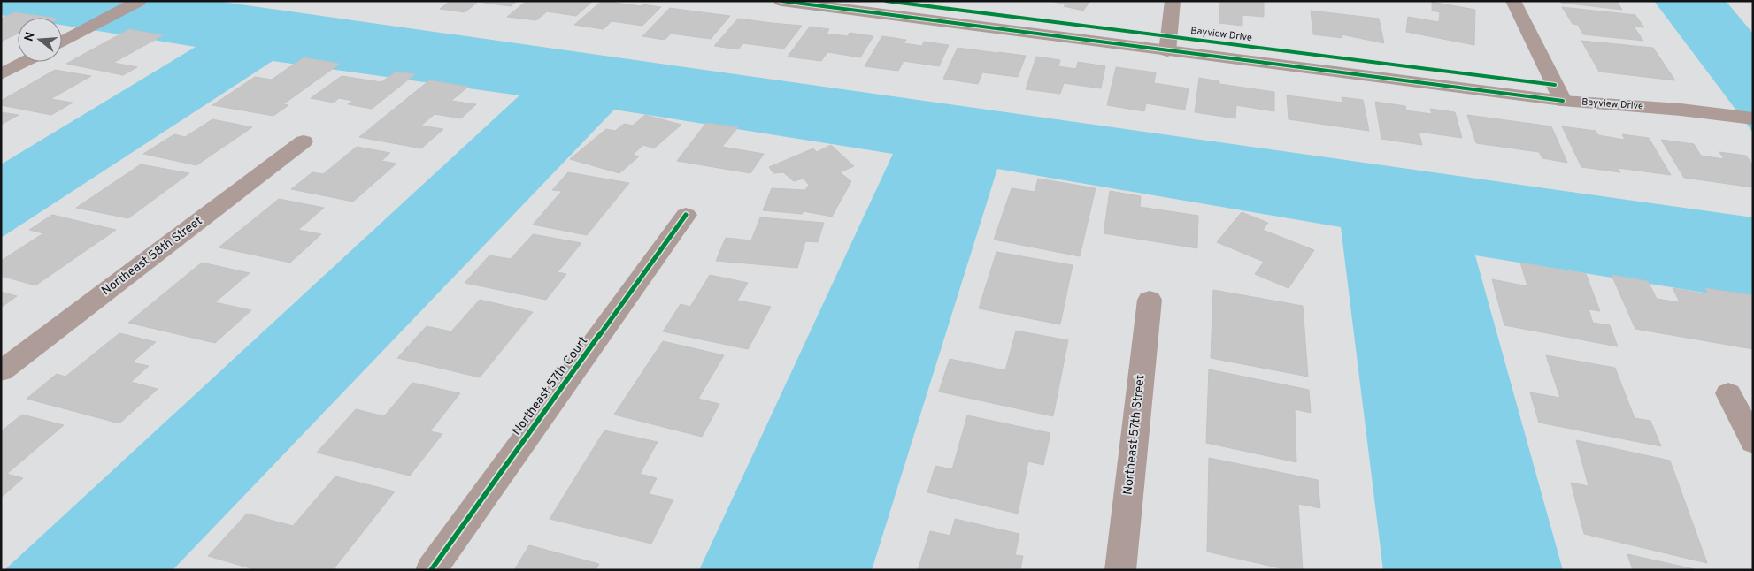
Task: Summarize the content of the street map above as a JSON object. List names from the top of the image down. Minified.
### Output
{"streets":{"street":["Bayview Drive","Northeast 58th Street","Northeast 57th Court","Northeast 57th Street"]},"north":"left"}
